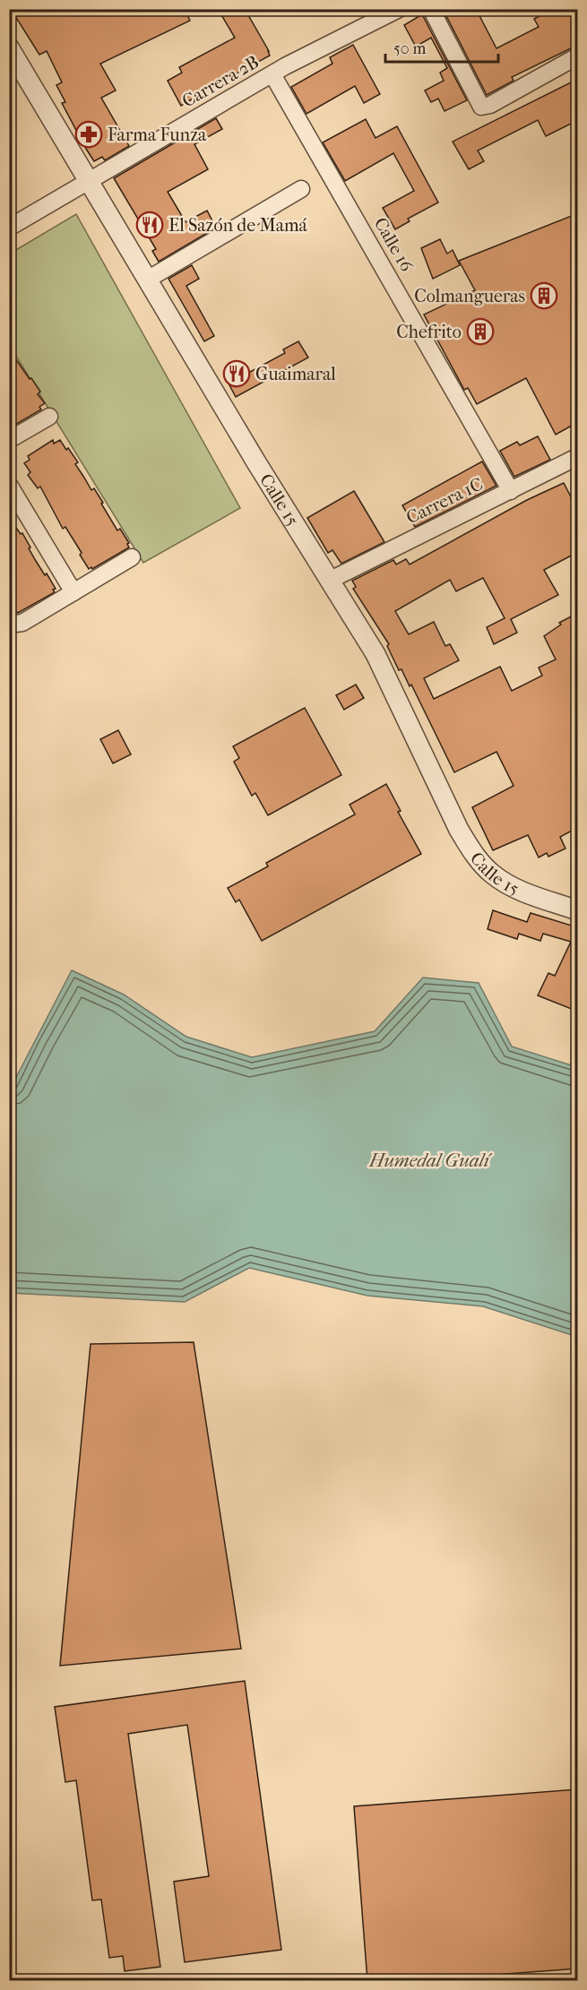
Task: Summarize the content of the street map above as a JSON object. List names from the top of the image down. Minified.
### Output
{"streets":{"street":["Carrera 2B","Calle 16","Calle 15","Carrera 1C"]},"crossings":[["Carrera 2B","Calle 16"],["Carrera 2B","Calle 15"],["Calle 16","Carrera 1C"],["Calle 15","Carrera 1C"]],"water":["Humedal Gualí"],"places":{"pharmacy":["Farma Funza"],"restaurant":["El Sazón de Mamá","Guaimaral"],"building":["Colmangueras","Chefrito"]},"scale_bar":"50 m"}
